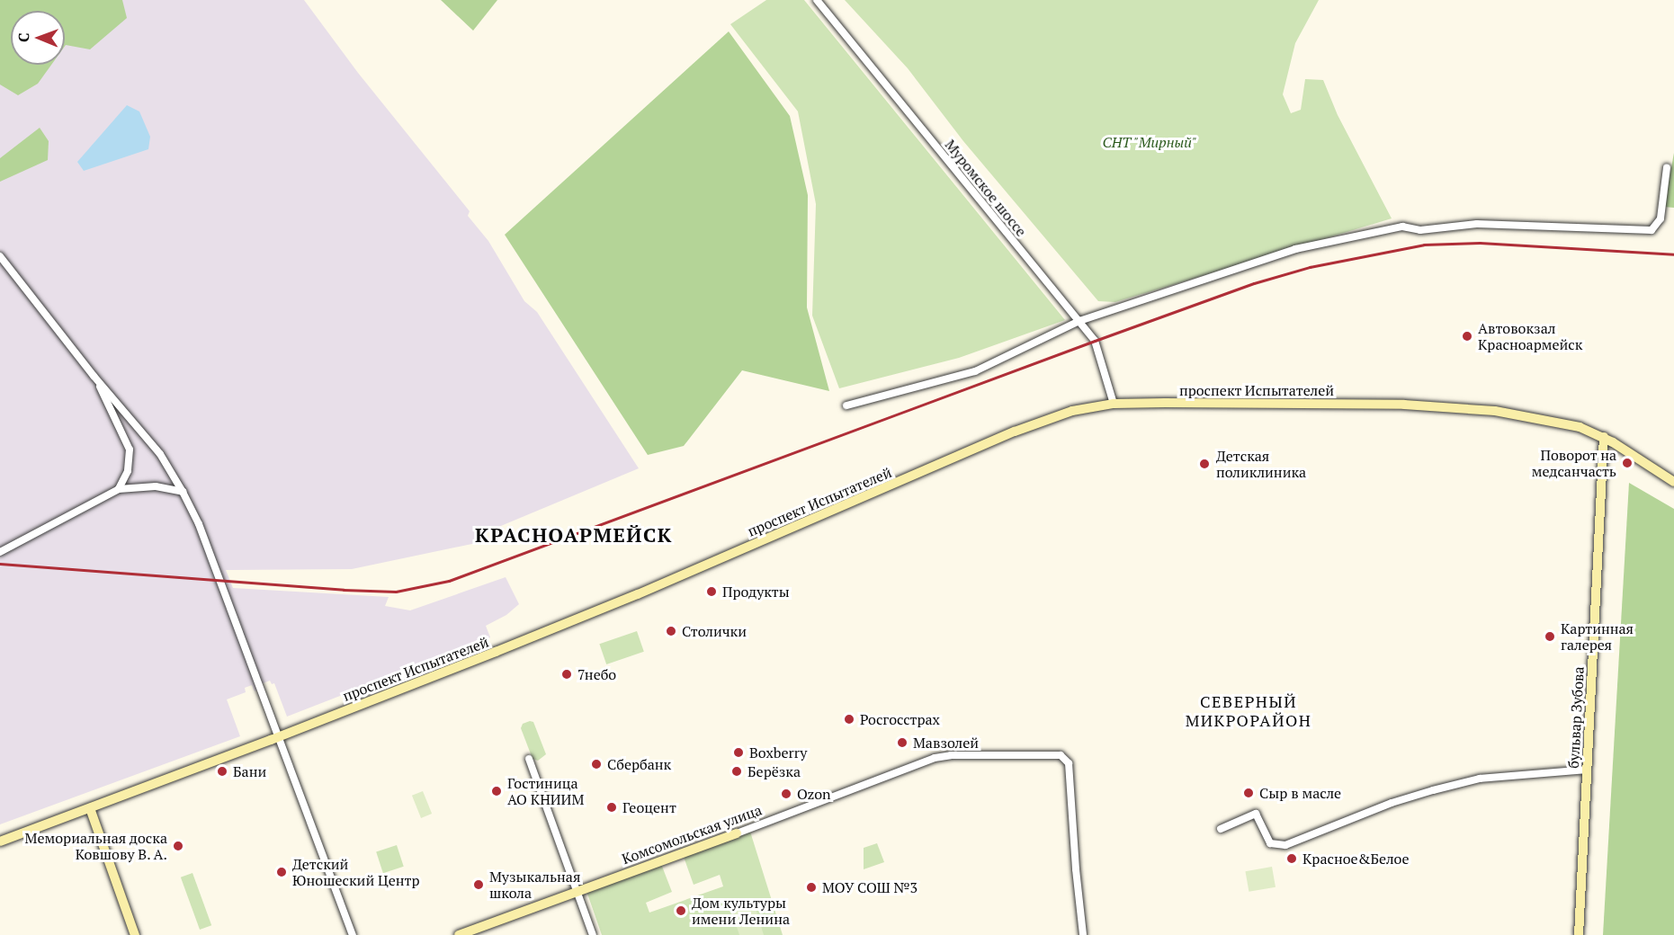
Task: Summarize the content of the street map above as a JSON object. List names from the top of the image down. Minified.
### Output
{"streets":{"main road":["проспект Испытателей","бульвар Зубова","Комсомольская улица"],"street":["Муромское шоссе"]},"crossings":[["Муромское шоссе","проспект Испытателей"],["проспект Испытателей","бульвар Зубова"]],"districts":["КРАСНОАРМЕЙСК","СЕВЕРНЫЙ МИКРОРАЙОН"],"parks":["СНТ \"Мирный\""],"places":["Автовокзал Красноармейск","Поворот на медсанчасть","Детская поликлиника","Продукты","Столички","Картинная галерея","7небо","Росгосстрах","Мавзолей","Boxberry","Сбербанк","Бани","Берёзка","Гостиница АО КНИИМ","Сыр в масле","Ozon","Геоцент","Мемориальная доска Ковшову В. А.","Красное&Белое","Детский Юношеский Центр","Музыкальная школа","МОУ СОШ №3","Дом культуры имени Ленина"],"north":"left"}
